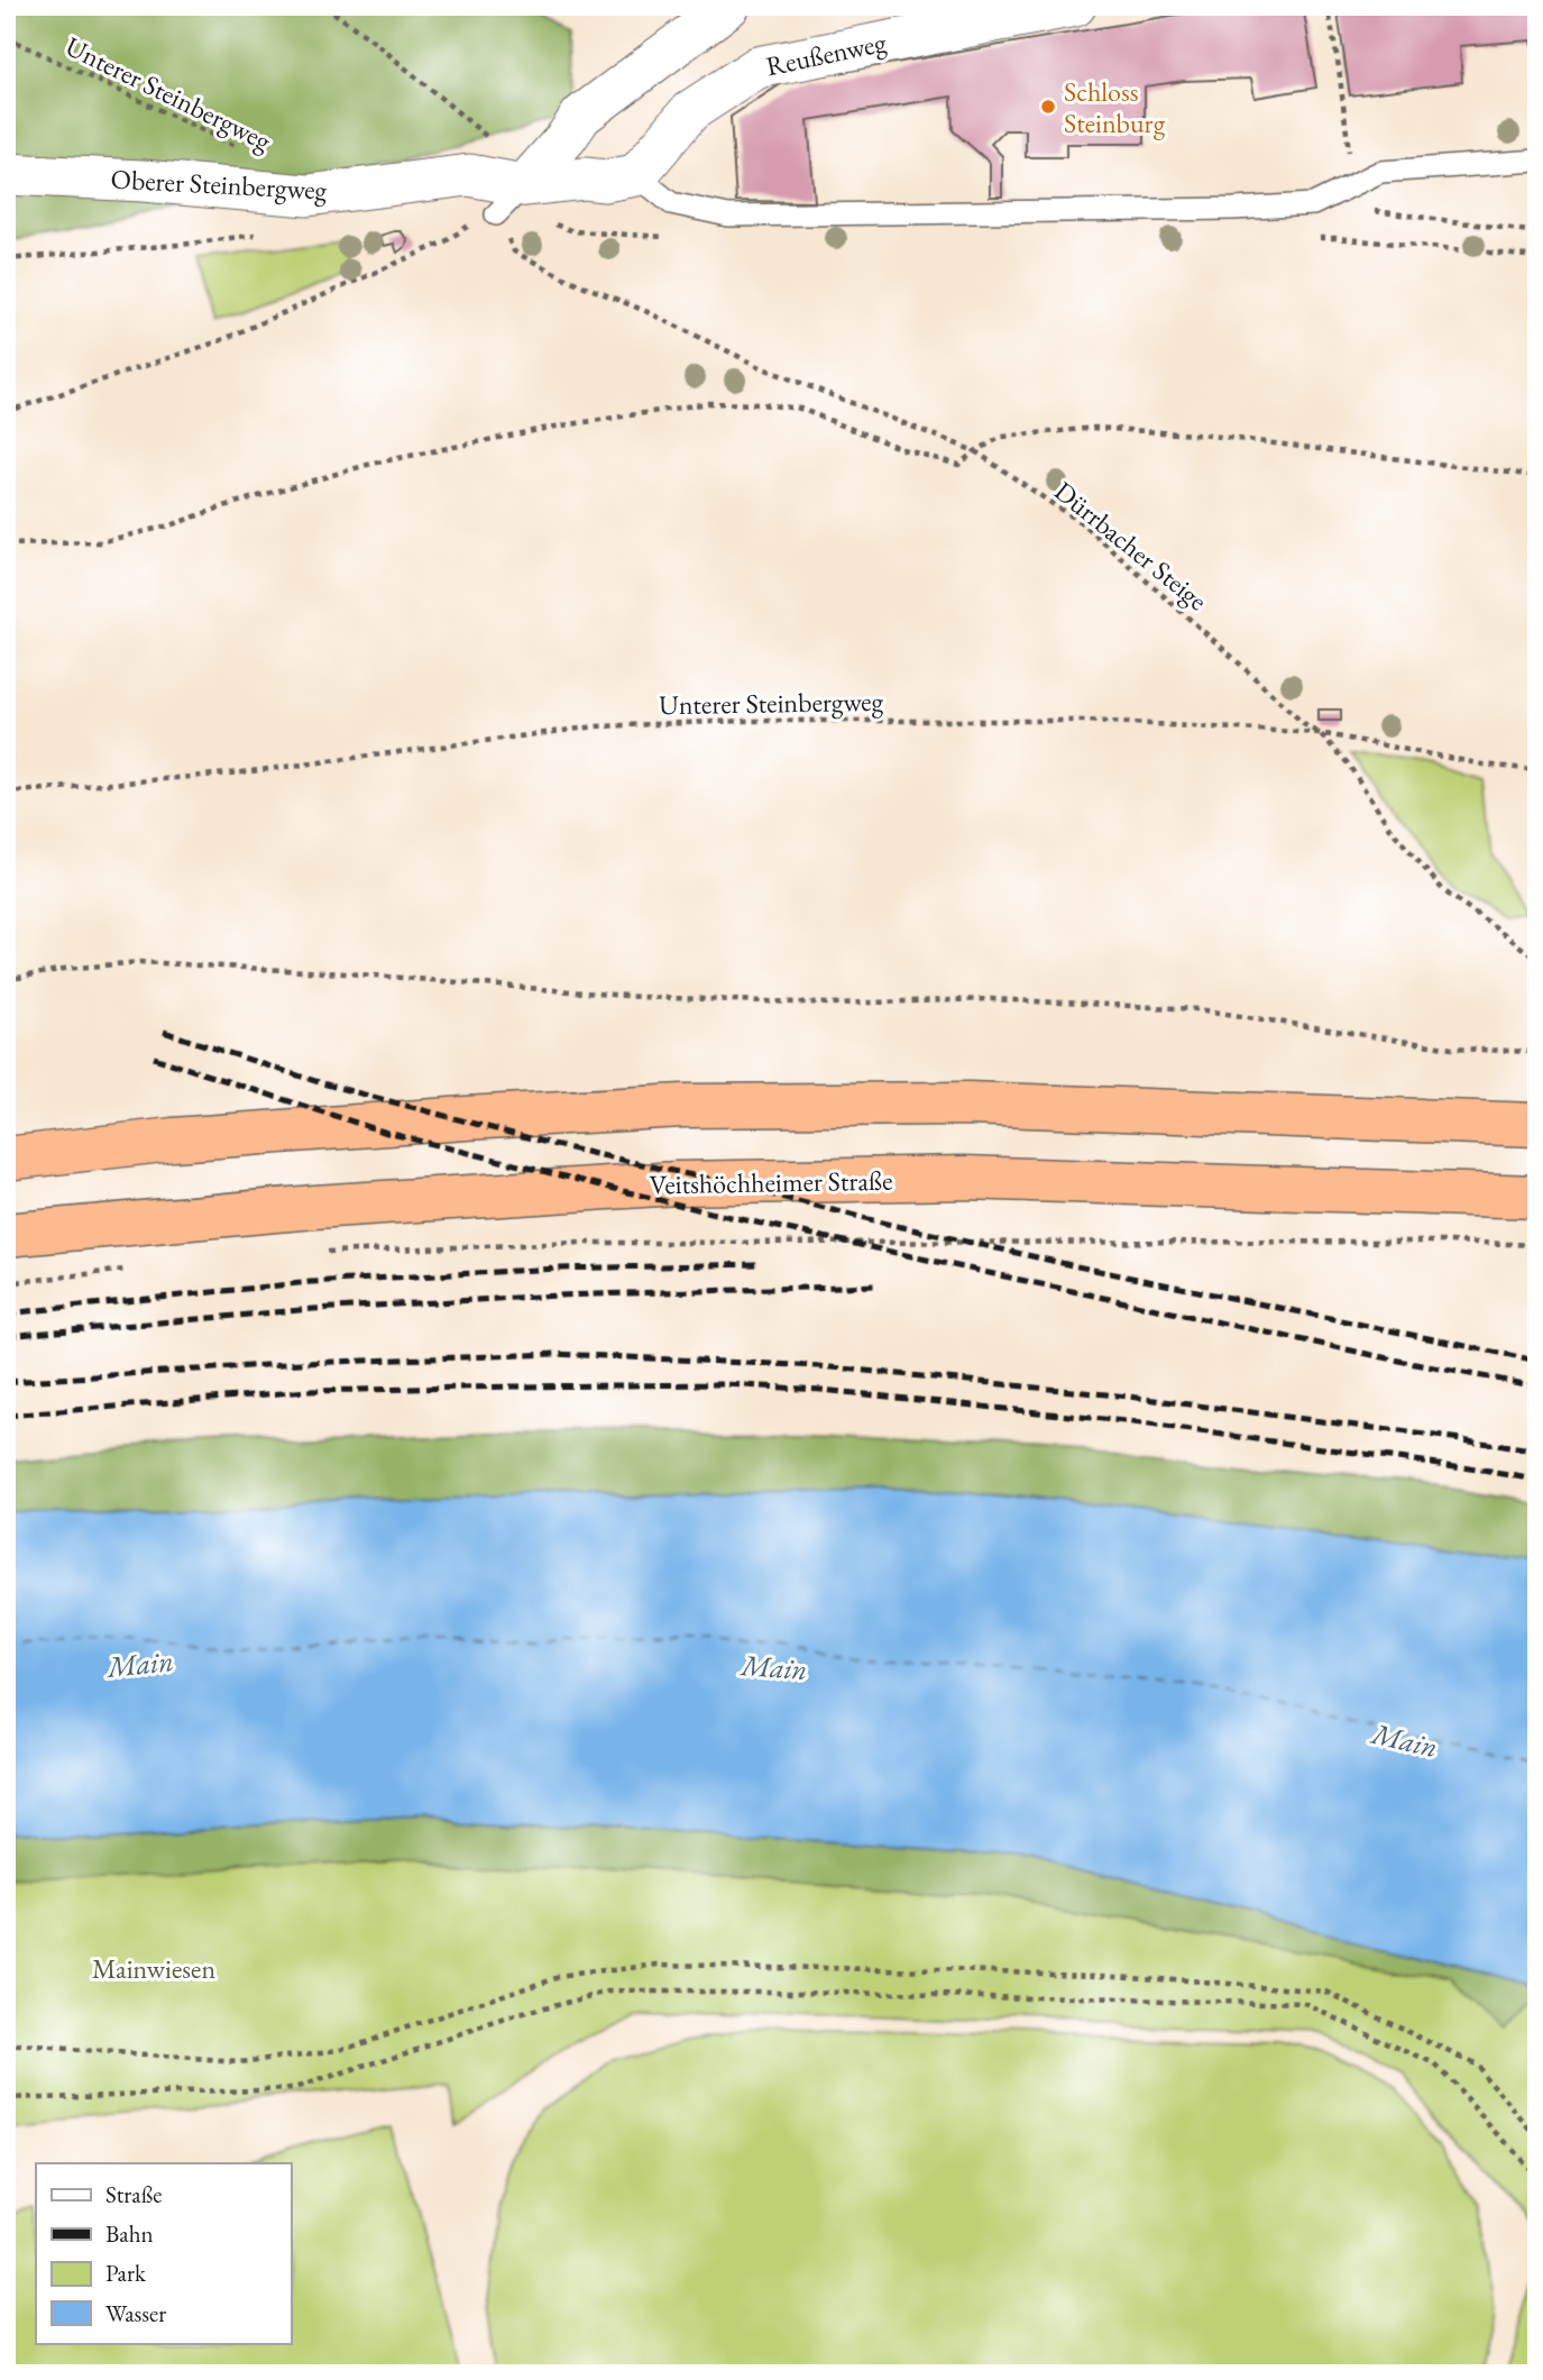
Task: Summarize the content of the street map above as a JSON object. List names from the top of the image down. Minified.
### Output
{"streets":{"highway":["Veitshöchheimer Straße"],"street":["Reußenweg","Oberer Steinbergweg"],"path":["Unterer Steinbergweg","Dürrbacher Steige"]},"crossings":[["Unterer Steinbergweg","Dürrbacher Steige"]],"water":["Main"],"parks":["Mainwiesen"],"places":["Schloss Steinburg"],"legend":["Straße","Bahn","Park","Wasser"]}
